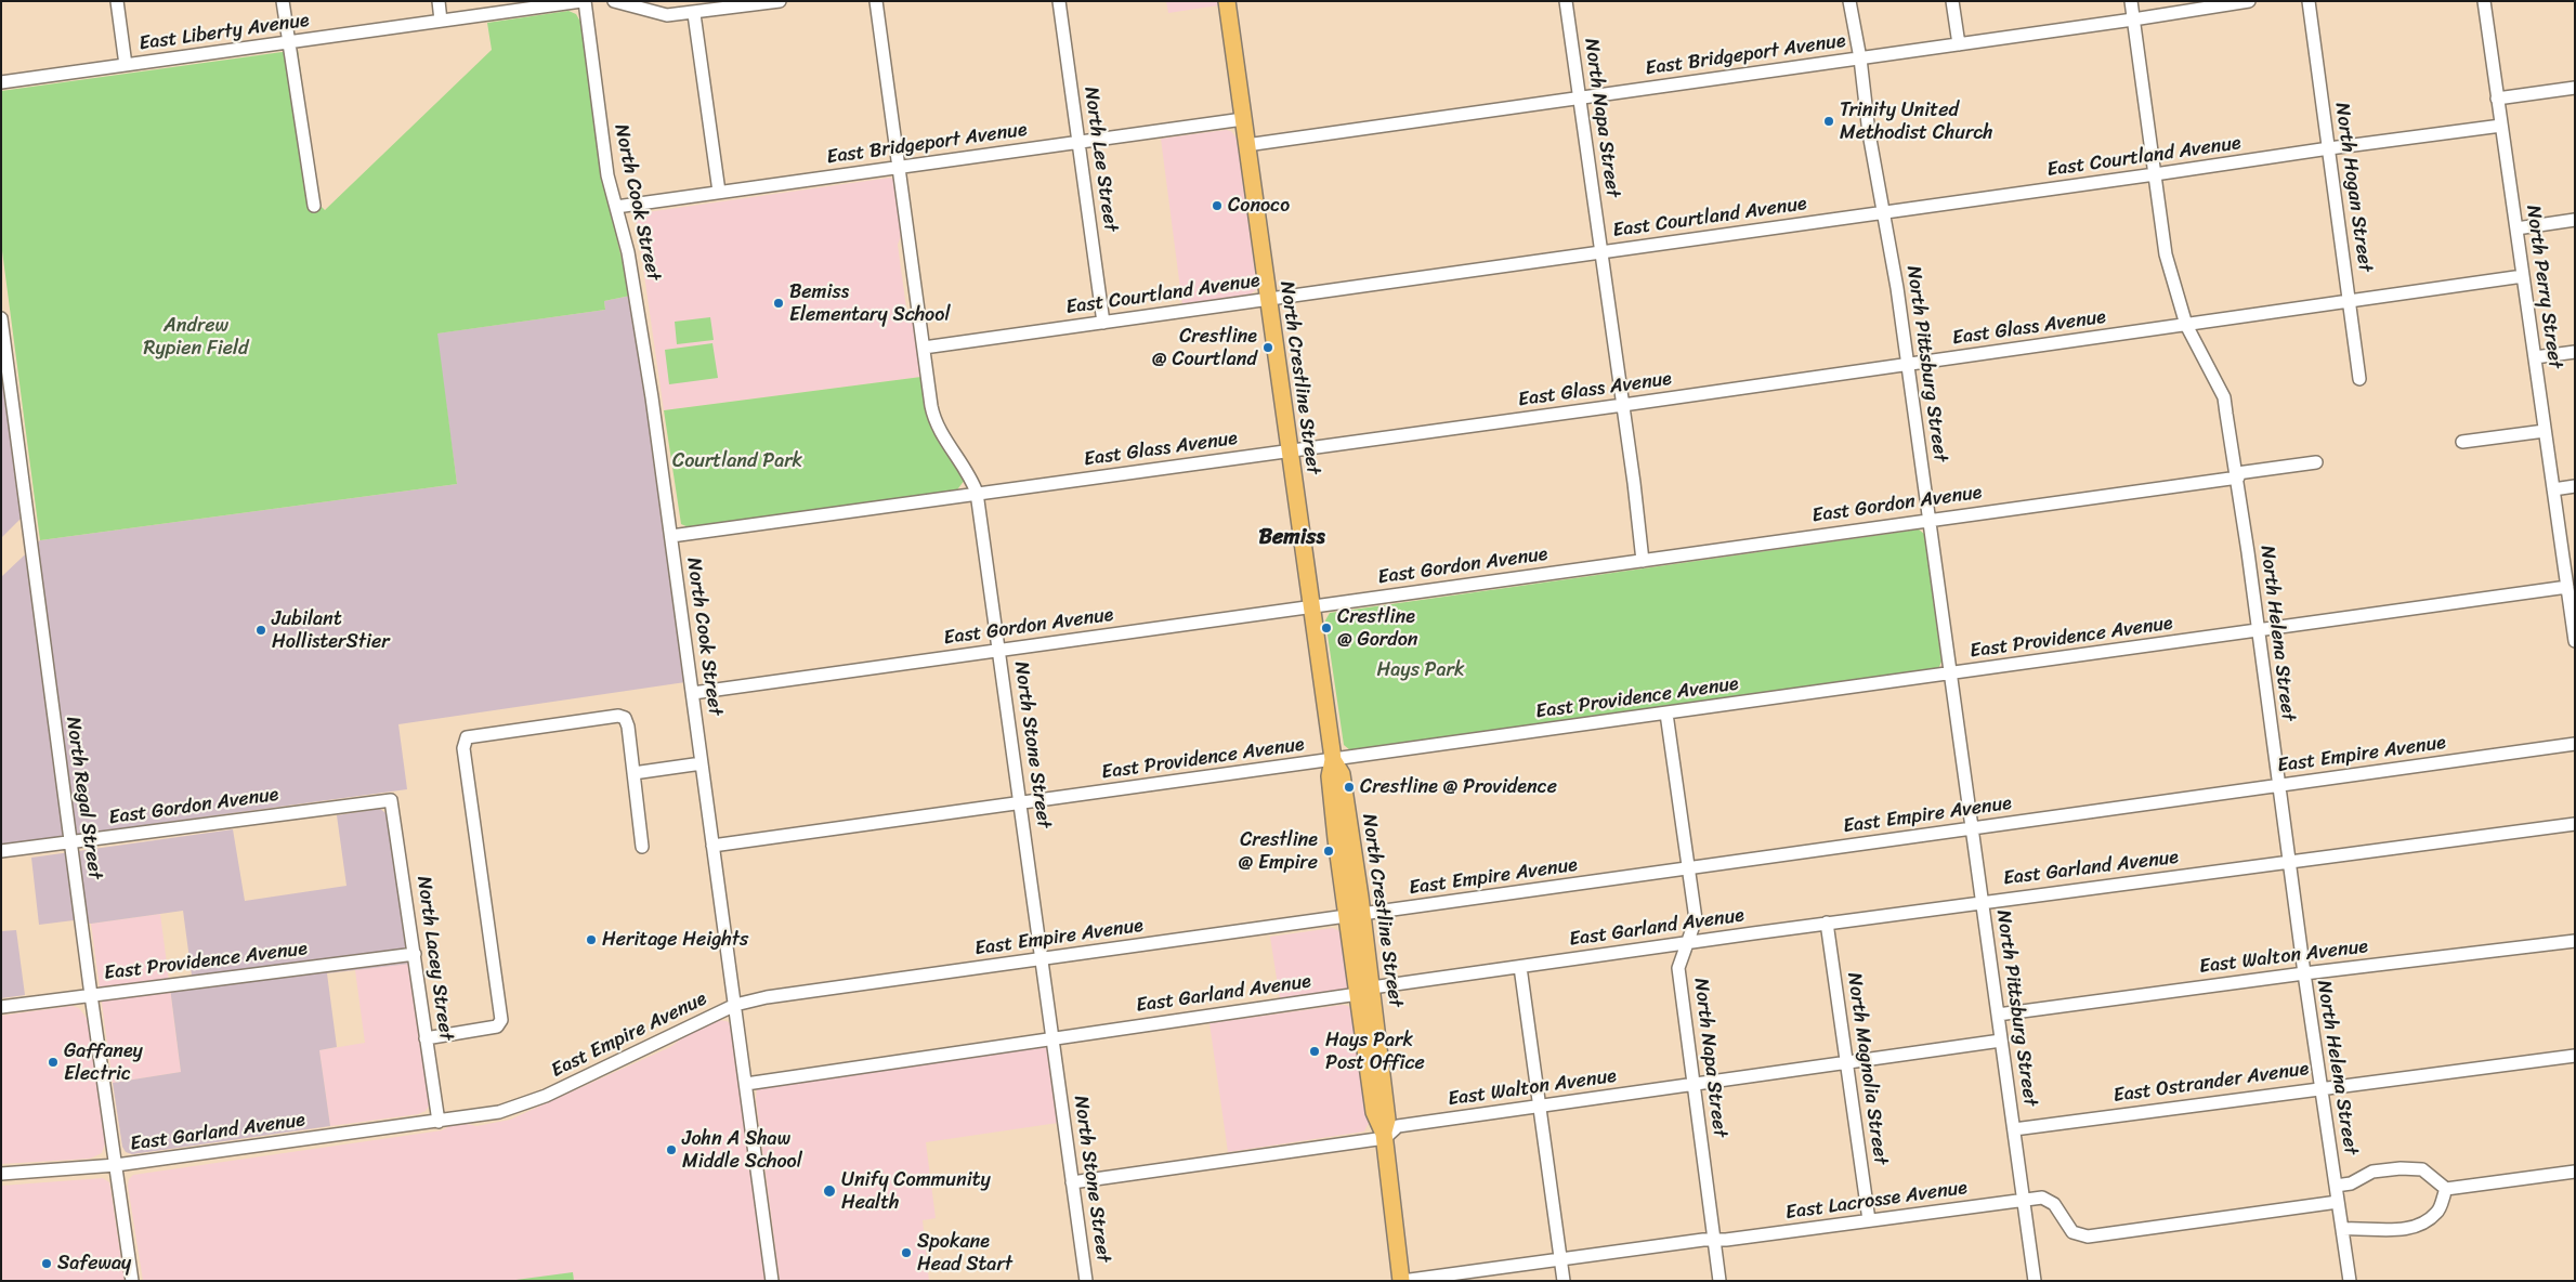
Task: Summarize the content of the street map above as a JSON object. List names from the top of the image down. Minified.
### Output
{"streets":{"main road":["North Crestline Street"],"street":["East Liberty Avenue","East Bridgeport Avenue","North Napa Street","East Courtland Avenue","North Lee Street","North Hogan Street","North Cook Street","North Perry Street","East Glass Avenue","North Pittsburg Street","East Gordon Avenue","North Helena Street","East Providence Avenue","North Stone Street","East Empire Avenue","North Regal Street","East Garland Avenue","East Walton Avenue","North Lacey Street","North Magnolia Street","East Ostrander Avenue","East Lacrosse Avenue"]},"crossings":[["East Liberty Avenue","North Cook Street"],["East Bridgeport Avenue","North Napa Street"],["East Bridgeport Avenue","North Lee Street"],["East Bridgeport Avenue","North Cook Street"],["East Bridgeport Avenue","North Pittsburg Street"],["East Bridgeport Avenue","North Crestline Street"],["East Bridgeport Avenue","North Helena Street"],["East Bridgeport Avenue","North Stone Street"],["North Napa Street","East Courtland Avenue"],["North Napa Street","East Glass Avenue"],["North Napa Street","East Gordon Avenue"],["North Napa Street","East Providence Avenue"],["North Napa Street","East Empire Avenue"],["North Napa Street","East Garland Avenue"],["North Napa Street","East Walton Avenue"],["North Napa Street","East Lacrosse Avenue"],["East Courtland Avenue","North Lee Street"],["East Courtland Avenue","North Hogan Street"],["East Courtland Avenue","North Perry Street"],["East Courtland Avenue","North Pittsburg Street"],["East Courtland Avenue","North Crestline Street"],["East Courtland Avenue","North Helena Street"],["East Courtland Avenue","North Stone Street"],["North Hogan Street","East Glass Avenue"],["North Cook Street","East Glass Avenue"],["North Cook Street","East Gordon Avenue"],["North Cook Street","East Providence Avenue"],["North Cook Street","East Empire Avenue"],["North Cook Street","East Garland Avenue"],["North Perry Street","East Glass Avenue"],["North Perry Street","East Providence Avenue"],["East Glass Avenue","North Pittsburg Street"],["East Glass Avenue","North Crestline Street"],["East Glass Avenue","North Helena Street"],["East Glass Avenue","North Stone Street"],["North Pittsburg Street","East Gordon Avenue"],["North Pittsburg Street","East Providence Avenue"],["North Pittsburg Street","East Empire Avenue"],["North Pittsburg Street","East Garland Avenue"],["North Pittsburg Street","East Walton Avenue"],["North Pittsburg Street","East Ostrander Avenue"],["North Pittsburg Street","East Lacrosse Avenue"],["North Crestline Street","East Gordon Avenue"],["North Crestline Street","East Providence Avenue"],["North Crestline Street","East Empire Avenue"],["North Crestline Street","East Garland Avenue"],["North Crestline Street","East Walton Avenue"],["North Crestline Street","East Lacrosse Avenue"],["East Gordon Avenue","North Helena Street"],["East Gordon Avenue","North Stone Street"],["East Gordon Avenue","North Regal Street"],["East Gordon Avenue","North Lacey Street"],["North Helena Street","East Providence Avenue"],["North Helena Street","East Empire Avenue"],["North Helena Street","East Garland Avenue"],["North Helena Street","East Walton Avenue"],["North Helena Street","East Ostrander Avenue"],["North Helena Street","East Lacrosse Avenue"],["East Providence Avenue","North Stone Street"],["East Providence Avenue","North Regal Street"],["East Providence Avenue","North Lacey Street"],["North Stone Street","East Empire Avenue"],["North Stone Street","East Garland Avenue"],["North Stone Street","East Walton Avenue"],["East Empire Avenue","East Garland Avenue"],["East Empire Avenue","North Lacey Street"],["North Regal Street","East Garland Avenue"],["East Garland Avenue","North Lacey Street"],["East Garland Avenue","North Magnolia Street"],["East Walton Avenue","North Magnolia Street"],["North Magnolia Street","East Lacrosse Avenue"]],"districts":["Bemiss"],"parks":["Andrew Rypien Field","Courtland Park","Hays Park"],"places":["Trinity United Methodist Church","Conoco","Bemiss Elementary School","Crestline @ Courtland","Crestline @ Gordon","Jubilant HollisterStier","Crestline @ Providence","Crestline @ Empire","Heritage Heights","Hays Park Post Office","Gaffaney Electric","John A Shaw Middle School","Unify Community Health","Spokane Head Start","Safeway"]}
